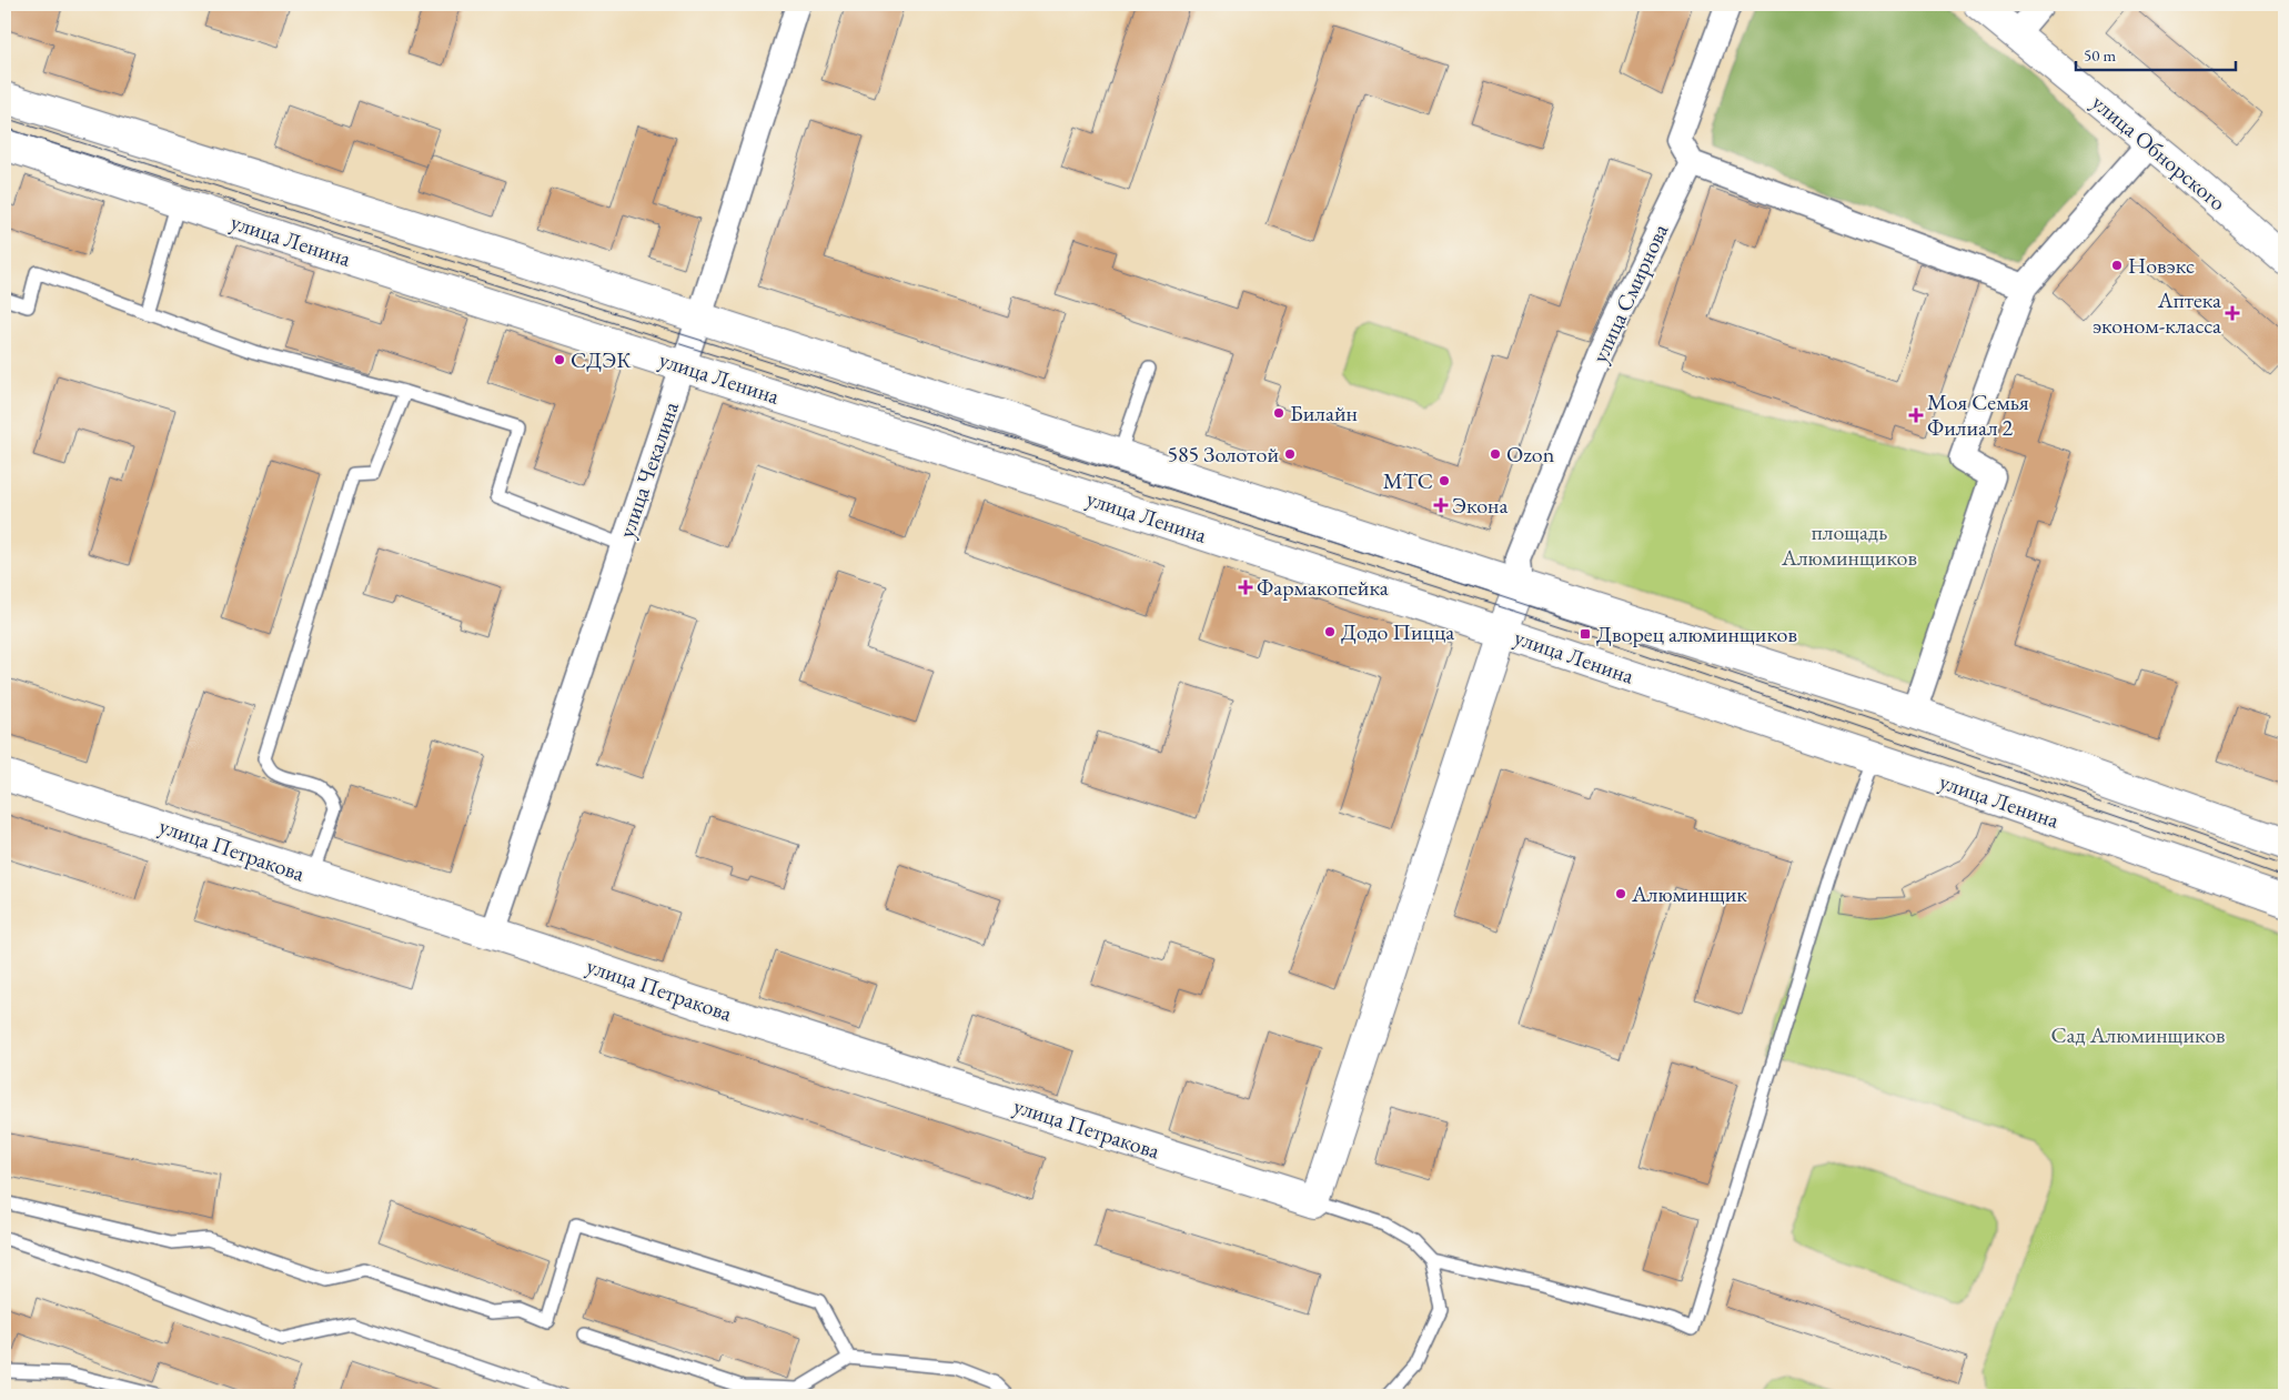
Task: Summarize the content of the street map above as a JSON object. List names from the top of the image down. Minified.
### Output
{"streets":{"main road":["улица Обнорского","улица Ленина","улица Петракова"],"street":["улица Смирнова","улица Чекалина"]},"crossings":[["улица Ленина","улица Чекалина"],["улица Чекалина","улица Петракова"]],"parks":["площадь Алюминщиков","Сад Алюминщиков"],"places":{"other":["Новэкс","СДЭК","Билайн","585 Золотой","Ozon","МТС","Додо Пицца","Алюминщик"],"health":["Аптека эконом-класса","Моя Семья Филиал 2","Экона","Фармакопейка"],"transit":["Дворец алюминщиков"]},"scale_bar":"50 m"}
